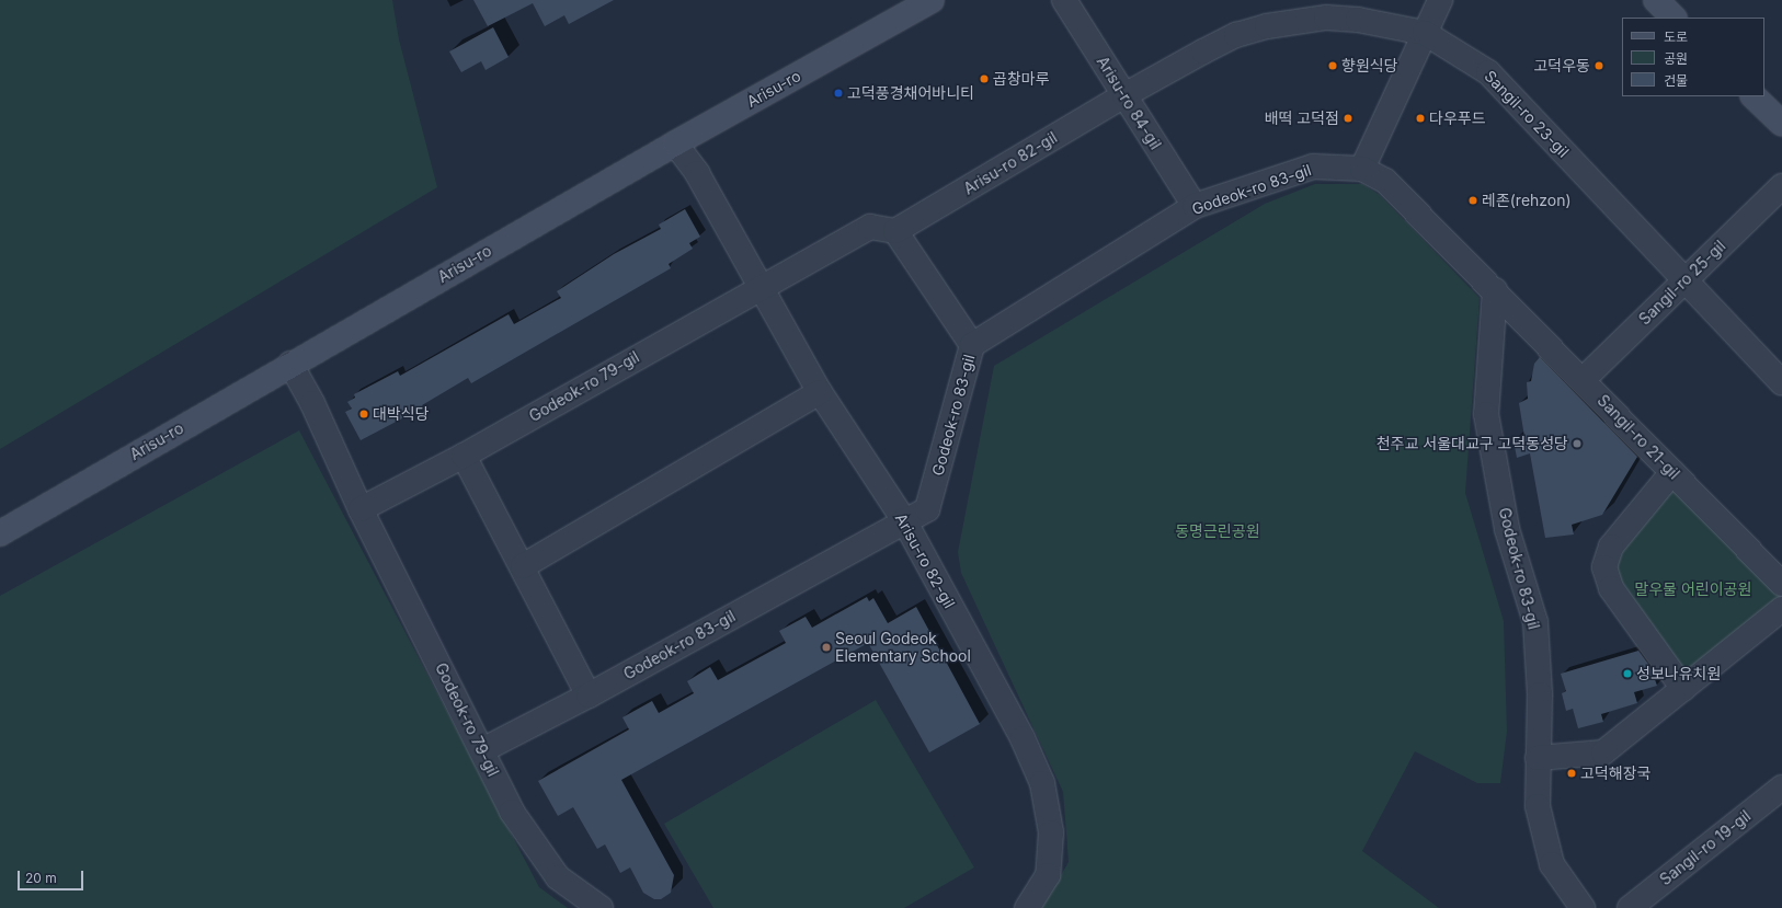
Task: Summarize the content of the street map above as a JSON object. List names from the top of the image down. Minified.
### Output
{"streets":{"main road":["Arisu-ro"],"street":["Arisu-ro 84-gil","Sangil-ro 23-gil","Arisu-ro 82-gil","Godeok-ro 83-gil","Sangil-ro 25-gil","Godeok-ro 79-gil","Sangil-ro 21-gil","Sangil-ro 19-gil"]},"crossings":[["Arisu-ro","Arisu-ro 82-gil"],["Arisu-ro","Godeok-ro 79-gil"],["Arisu-ro 84-gil","Sangil-ro 23-gil"],["Arisu-ro 84-gil","Arisu-ro 82-gil"],["Arisu-ro 84-gil","Godeok-ro 83-gil"],["Sangil-ro 23-gil","Arisu-ro 82-gil"],["Sangil-ro 23-gil","Sangil-ro 25-gil"],["Arisu-ro 82-gil","Godeok-ro 83-gil"],["Arisu-ro 82-gil","Godeok-ro 79-gil"],["Godeok-ro 83-gil","Godeok-ro 79-gil"],["Godeok-ro 83-gil","Sangil-ro 21-gil"],["Sangil-ro 25-gil","Sangil-ro 21-gil"]],"parks":["동명근린공원","말우물 어린이공원"],"places":["향원식당","고덕우동","곱창마루","고덕풍경채어바니티","배떡 고덕점","다우푸드","레존(rehzon)","대박식당","천주교 서울대교구 고덕동성당","Seoul Godeok Elementary School","성보나유치원","고덕해장국"],"legend":["도로","공원","건물"],"scale_bar":"20 m"}
